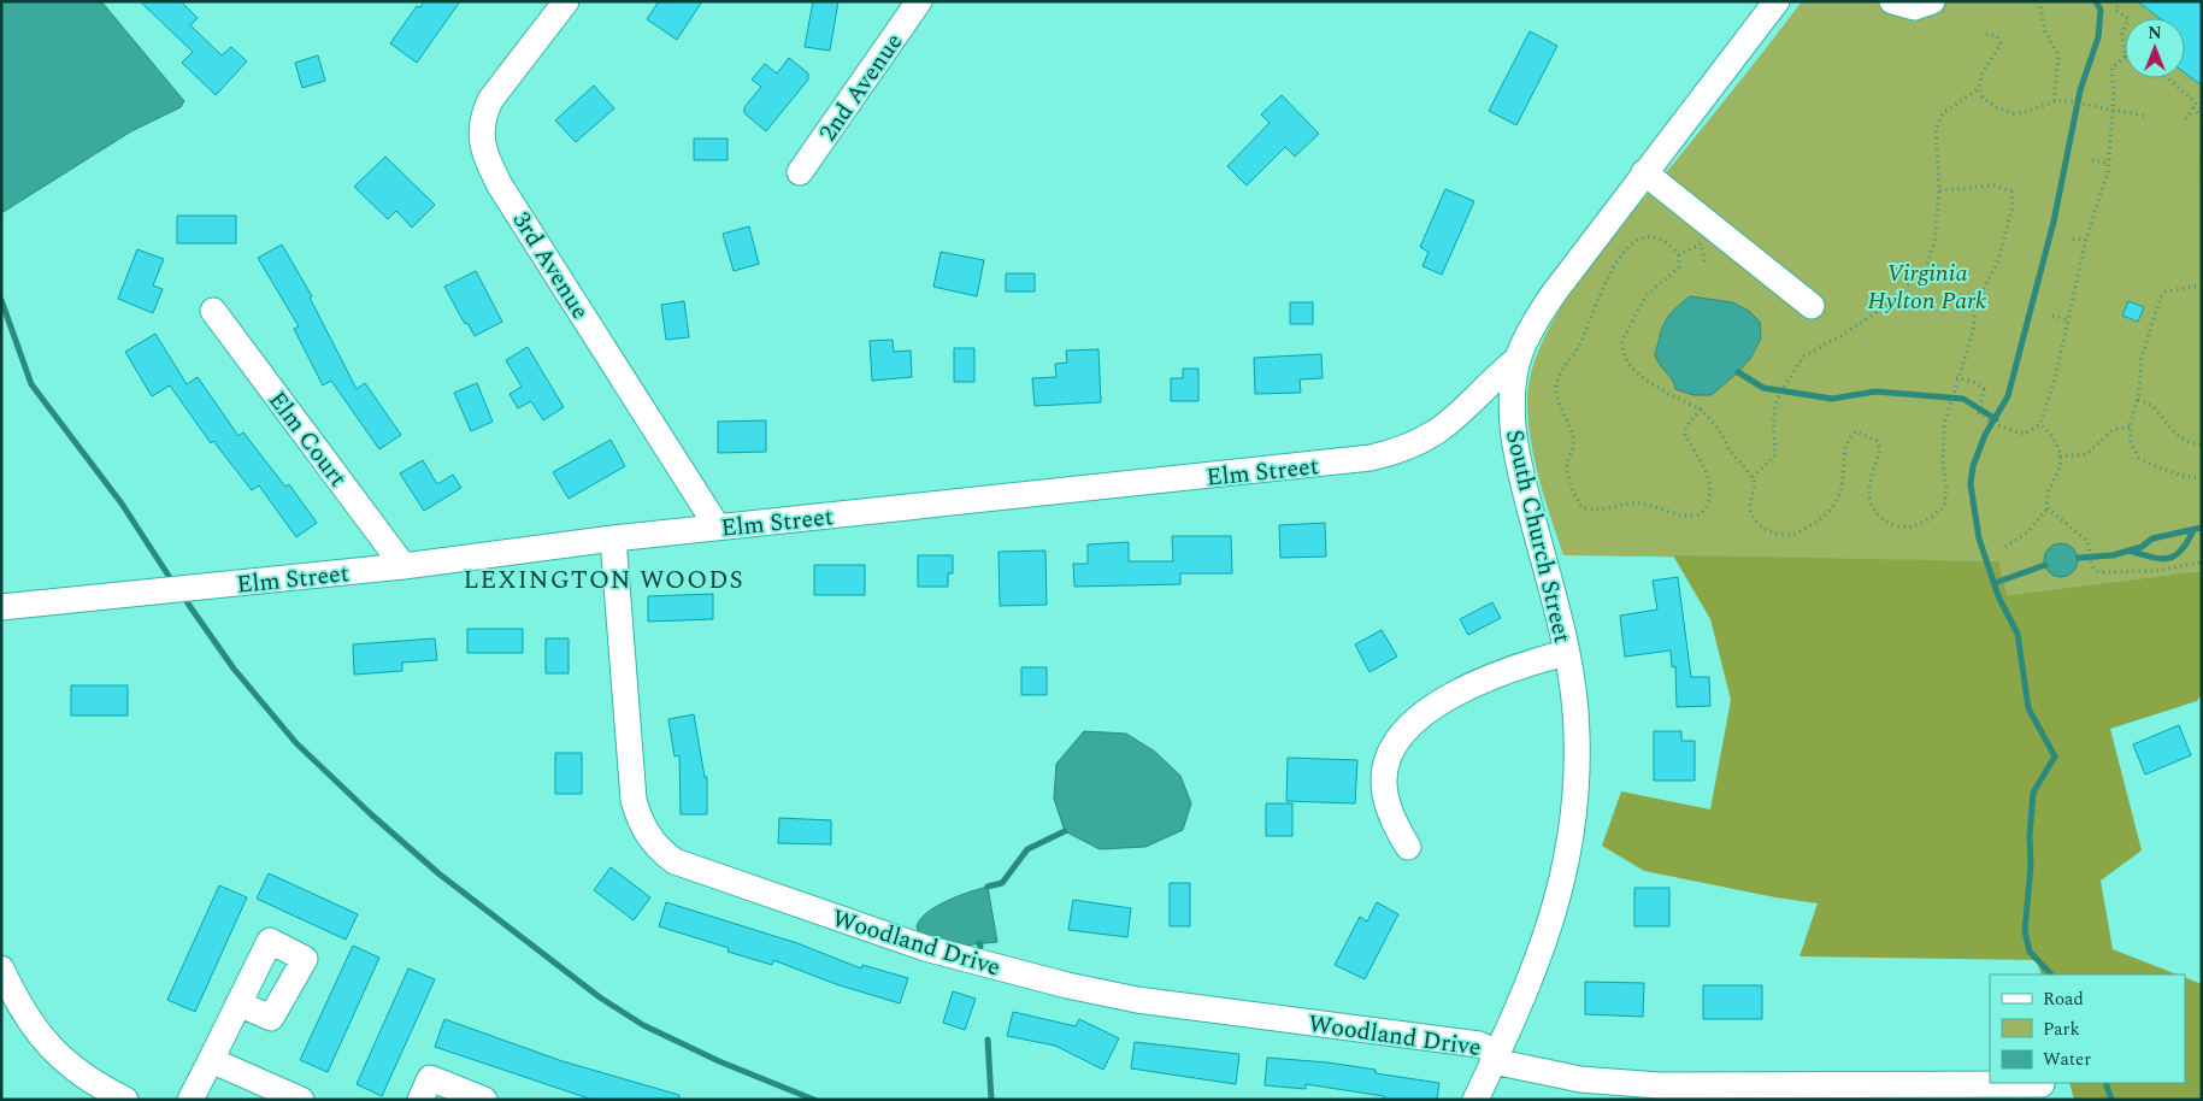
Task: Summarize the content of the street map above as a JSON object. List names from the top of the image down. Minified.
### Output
{"streets":{"street":["2nd Avenue","3rd Avenue","Elm Court","Elm Street","South Church Street","Woodland Drive"]},"crossings":[["3rd Avenue","Elm Street"],["Elm Court","Elm Street"],["Elm Street","South Church Street"],["Elm Street","Woodland Drive"],["South Church Street","Woodland Drive"]],"districts":["LEXINGTON WOODS"],"parks":["Virginia Hylton Park"],"legend":["Road","Park","Water"],"north":"top"}
